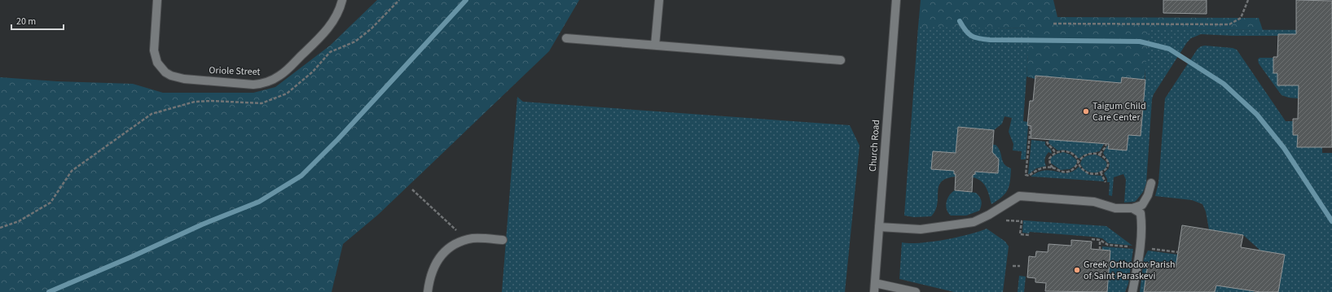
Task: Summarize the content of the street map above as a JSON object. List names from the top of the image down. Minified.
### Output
{"streets":{"street":["Oriole Street","Church Road"]},"places":["Taigum Child Care Center","Greek Orthodox Parish of Saint Paraskevi"],"scale_bar":"20 m"}
